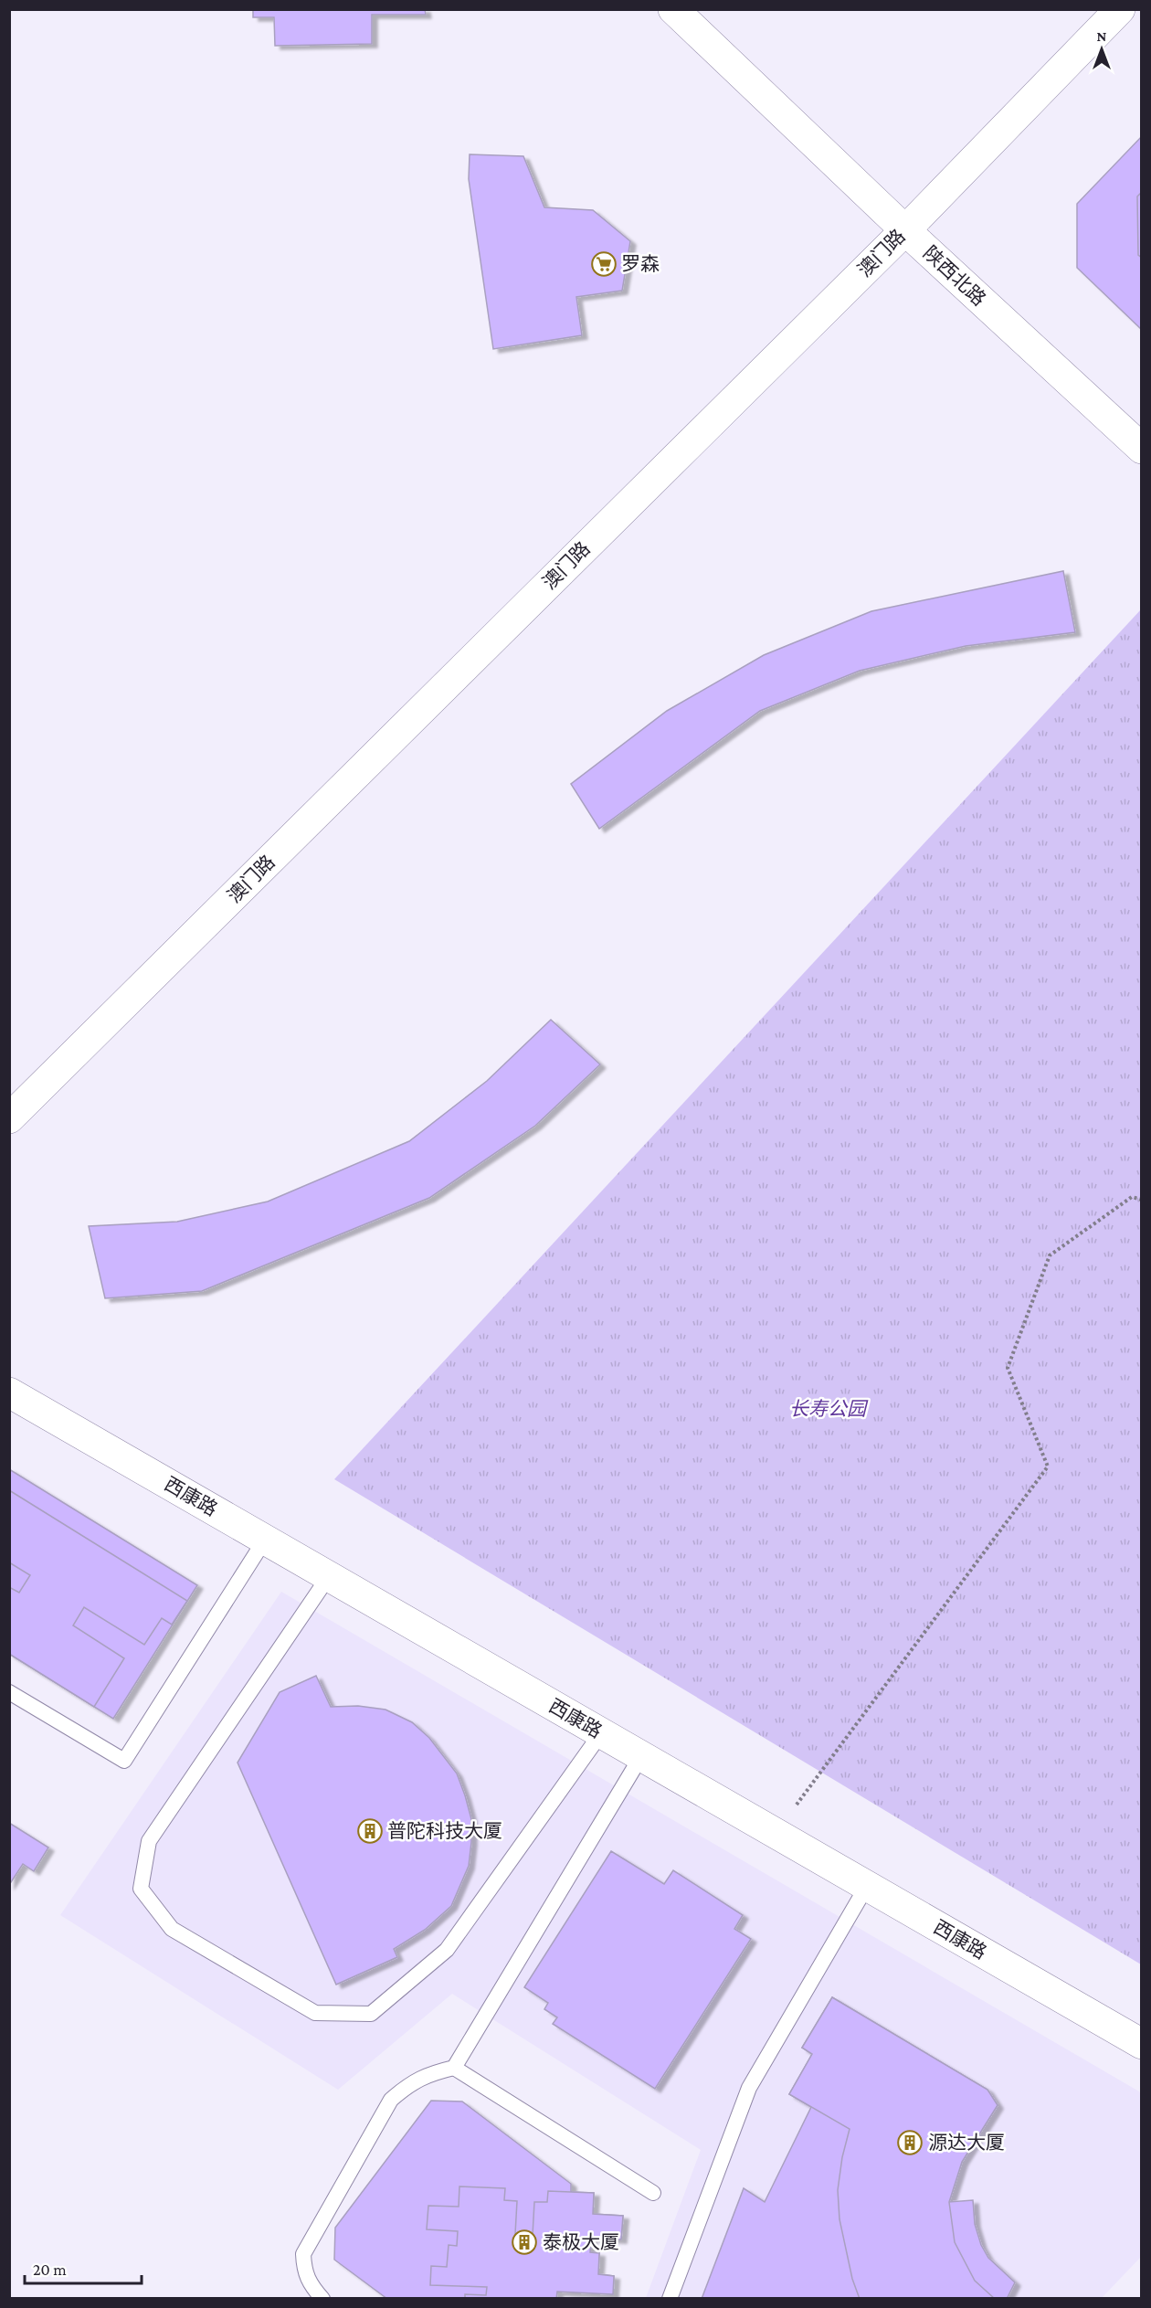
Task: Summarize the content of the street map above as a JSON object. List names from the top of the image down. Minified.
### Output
{"streets":{"street":["澳门路","陕西北路","西康路"]},"crossings":[["澳门路","陕西北路"]],"parks":["长寿公园"],"places":{"supermarket":["罗森"],"building":["普陀科技大厦","源达大厦","泰极大厦"]},"scale_bar":"20 m","north":"top"}
